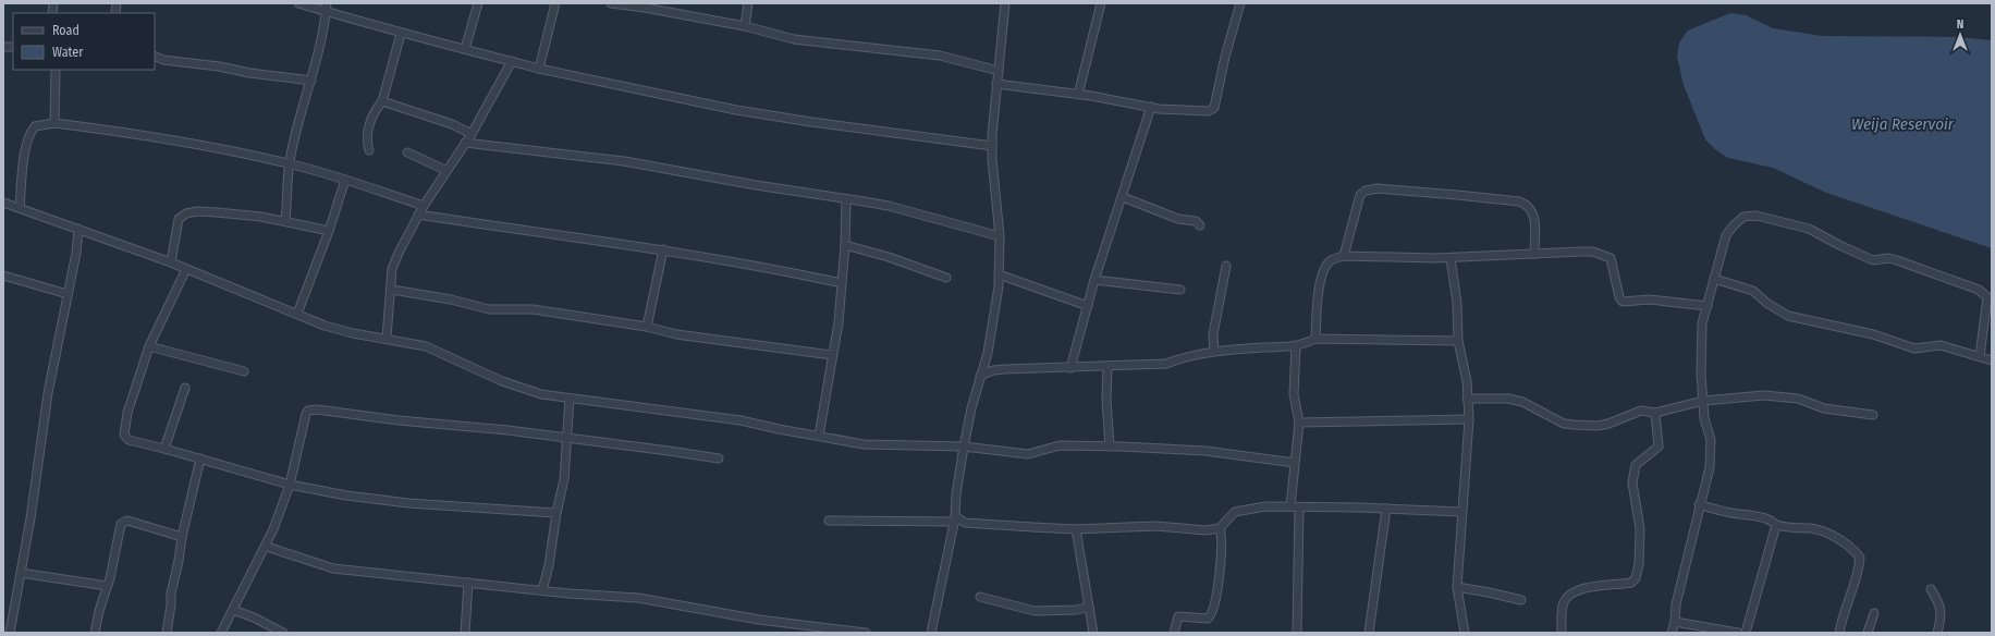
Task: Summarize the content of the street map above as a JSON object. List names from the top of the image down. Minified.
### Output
{"water":["Weija Reservoir"],"legend":["Road","Water"],"north":"top"}
